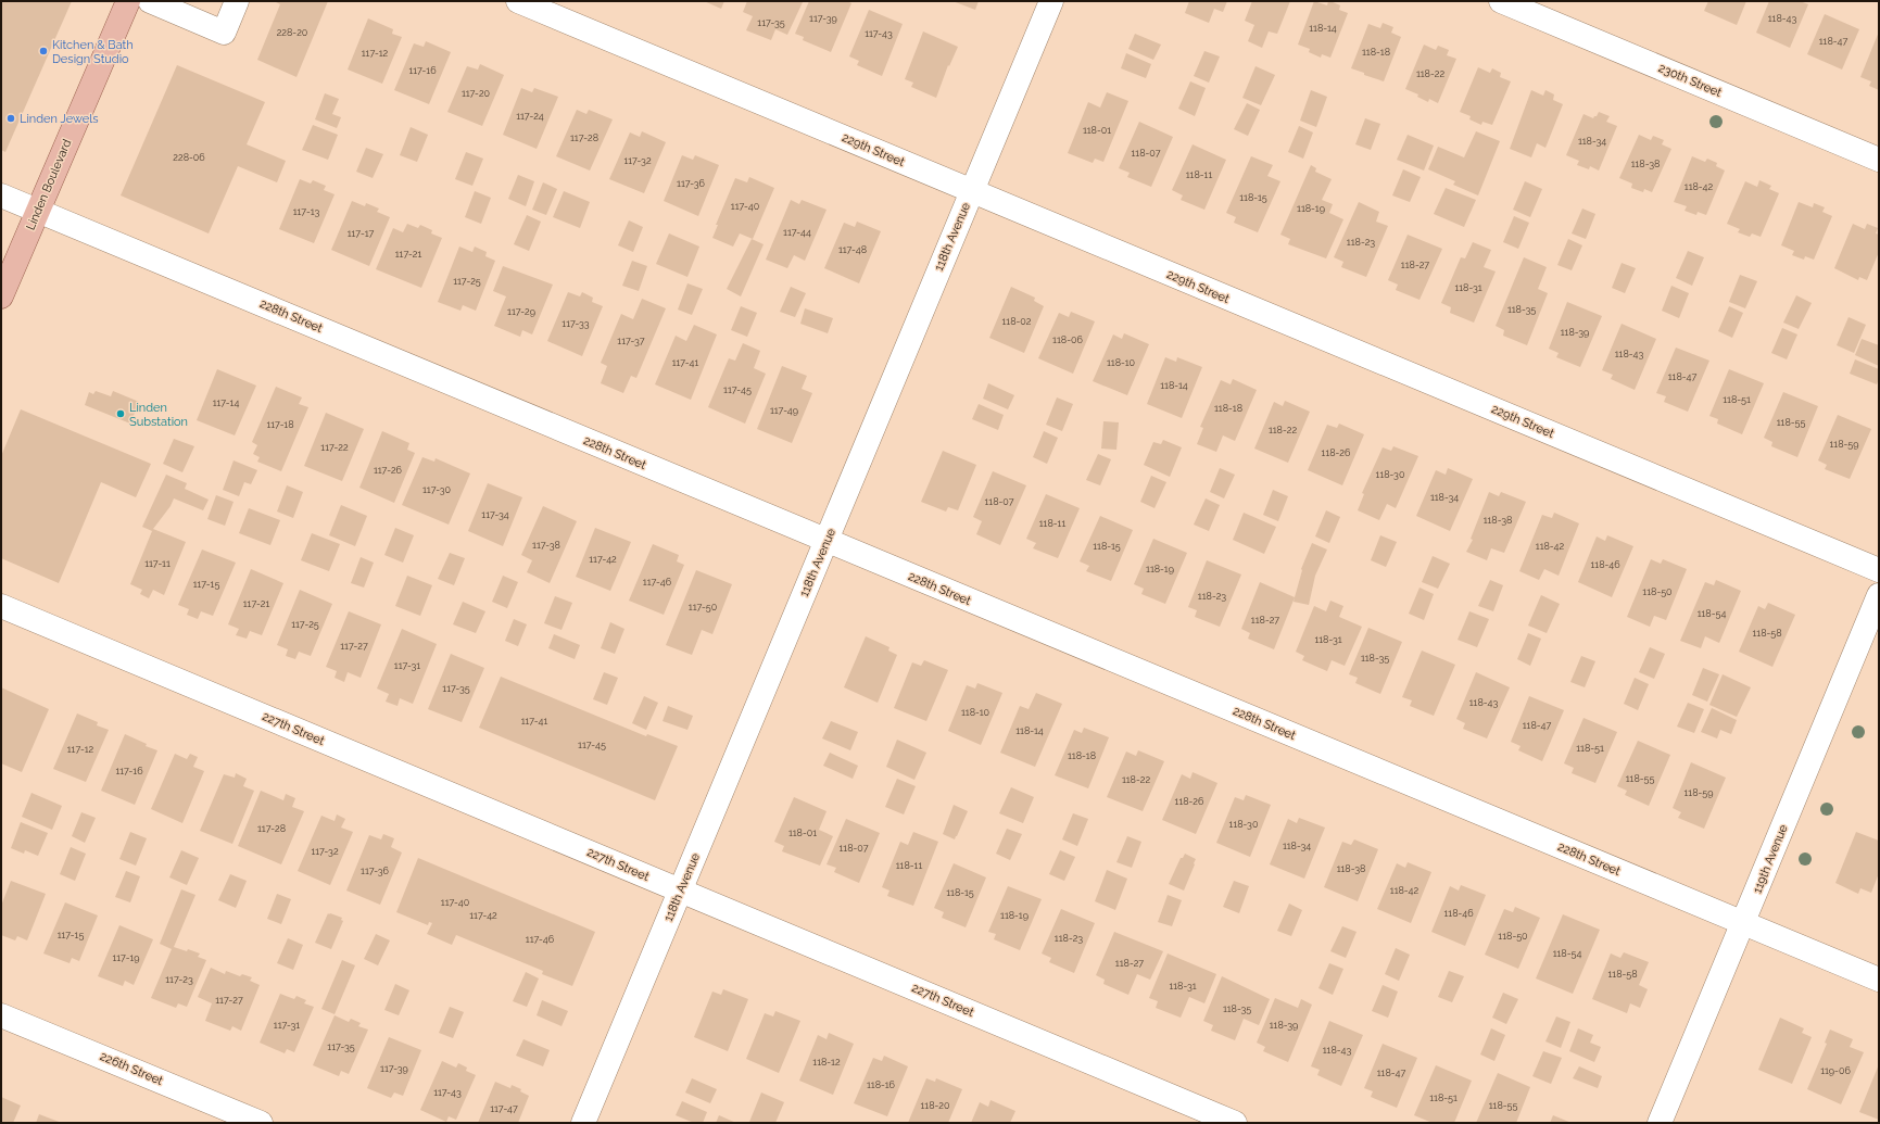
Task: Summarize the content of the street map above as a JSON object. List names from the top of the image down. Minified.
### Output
{"streets":{"main road":["Linden Boulevard"],"street":["230th Street","229th Street","118th Avenue","228th Street","227th Street","119th Avenue","226th Street"]},"crossings":[["229th Street","118th Avenue"],["Linden Boulevard","228th Street"],["118th Avenue","228th Street"],["118th Avenue","227th Street"],["228th Street","119th Avenue"]],"places":["Kitchen & Bath Design Studio","Linden Jewels","Linden Substation"],"house_numbers":["117-39","118-43","117-35","118-14","228-20","117-43","118-47","118-18","117-12","117-16","118-22","117-20","117-24","118-01","117-28","118-34","118-07","228-06","117-32","118-38","118-11","117-36","118-42","118-15","117-40","118-19","117-13","117-44","117-17","118-23","117-48","117-21","118-27","117-25","118-31","118-35","117-29","118-02","117-33","118-39","118-06","117-37","118-43","117-41","118-10","118-47","118-14","117-45","118-51","117-14","118-18","117-49","118-55","117-18","118-22","118-59","117-22","118-26","117-26","118-30","117-30","118-34","118-07","117-34","118-38","118-11","117-38","118-15","118-42","117-42","117-11","118-46","118-19","117-46","117-15","118-50","118-23","117-21","117-50","118-54","118-27","117-25","118-58","118-31","117-27","118-35","117-31","117-35","118-43","118-10","117-41","118-47","118-14","117-45","118-51","117-12","118-18","117-16","118-55","118-22","118-59","118-26","118-30","117-28","118-01","118-34","118-07","117-32","118-11","118-38","117-36","118-42","118-15","117-40","118-46","117-42","118-19","117-15","118-50","118-23","117-46","118-54","117-19","118-27","118-58","117-23","118-31","117-27","118-35","117-31","118-39","117-35","118-43","118-12","117-39","119-06","118-47","118-16","117-43","118-51","118-20","118-55","117-47"]}
